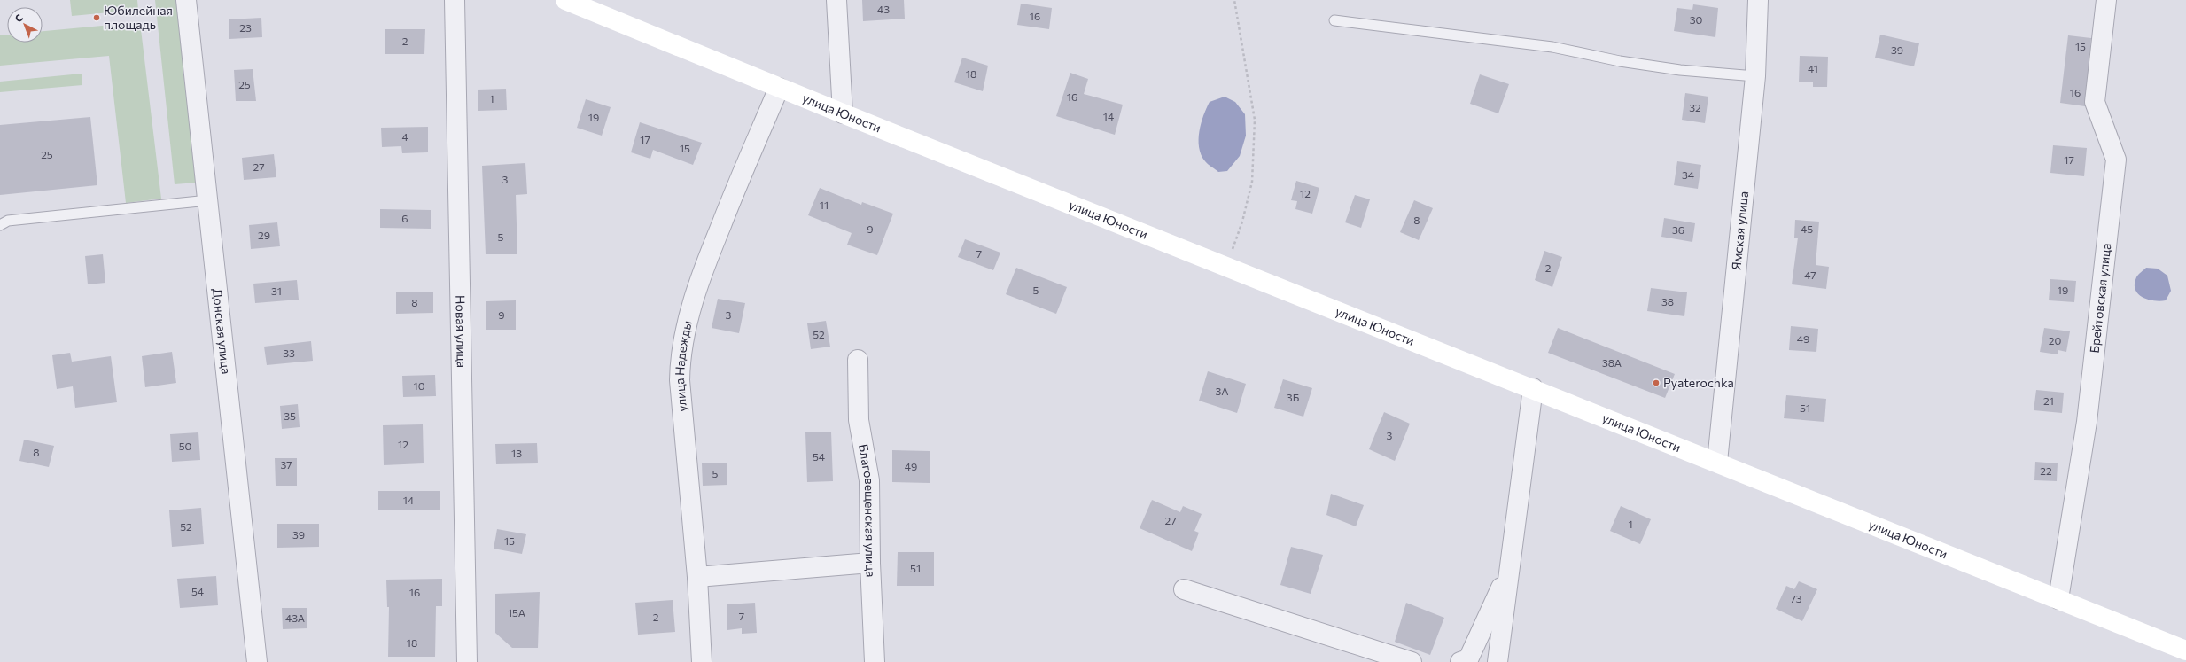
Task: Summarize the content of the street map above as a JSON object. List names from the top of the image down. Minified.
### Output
{"streets":{"street":["улица Юности","Ямская улица","Брейтовская улица","Донская улица","Новая улица","улица Надежды","Благовещенская улица"]},"crossings":[["улица Юности","Ямская улица"],["улица Юности","Брейтовская улица"],["улица Юности","улица Надежды"]],"places":["Юбилейная площадь","Pyaterochka"],"house_numbers":["43","16","30","23","2","15","39","41","18","25","16","16","1","32","14","19","4","17","15","25","17","27","34","3","12","11","6","8","9","45","36","29","5","7","2","47","5","19","31","38","8","9","3","52","49","20","33","38А","10","3А","3Б","21","51","35","3","12","50","8","13","54","37","49","22","5","14","27","1","52","39","15","51","54","16","73","15А","7","2","43А","18"],"north":"top left"}
